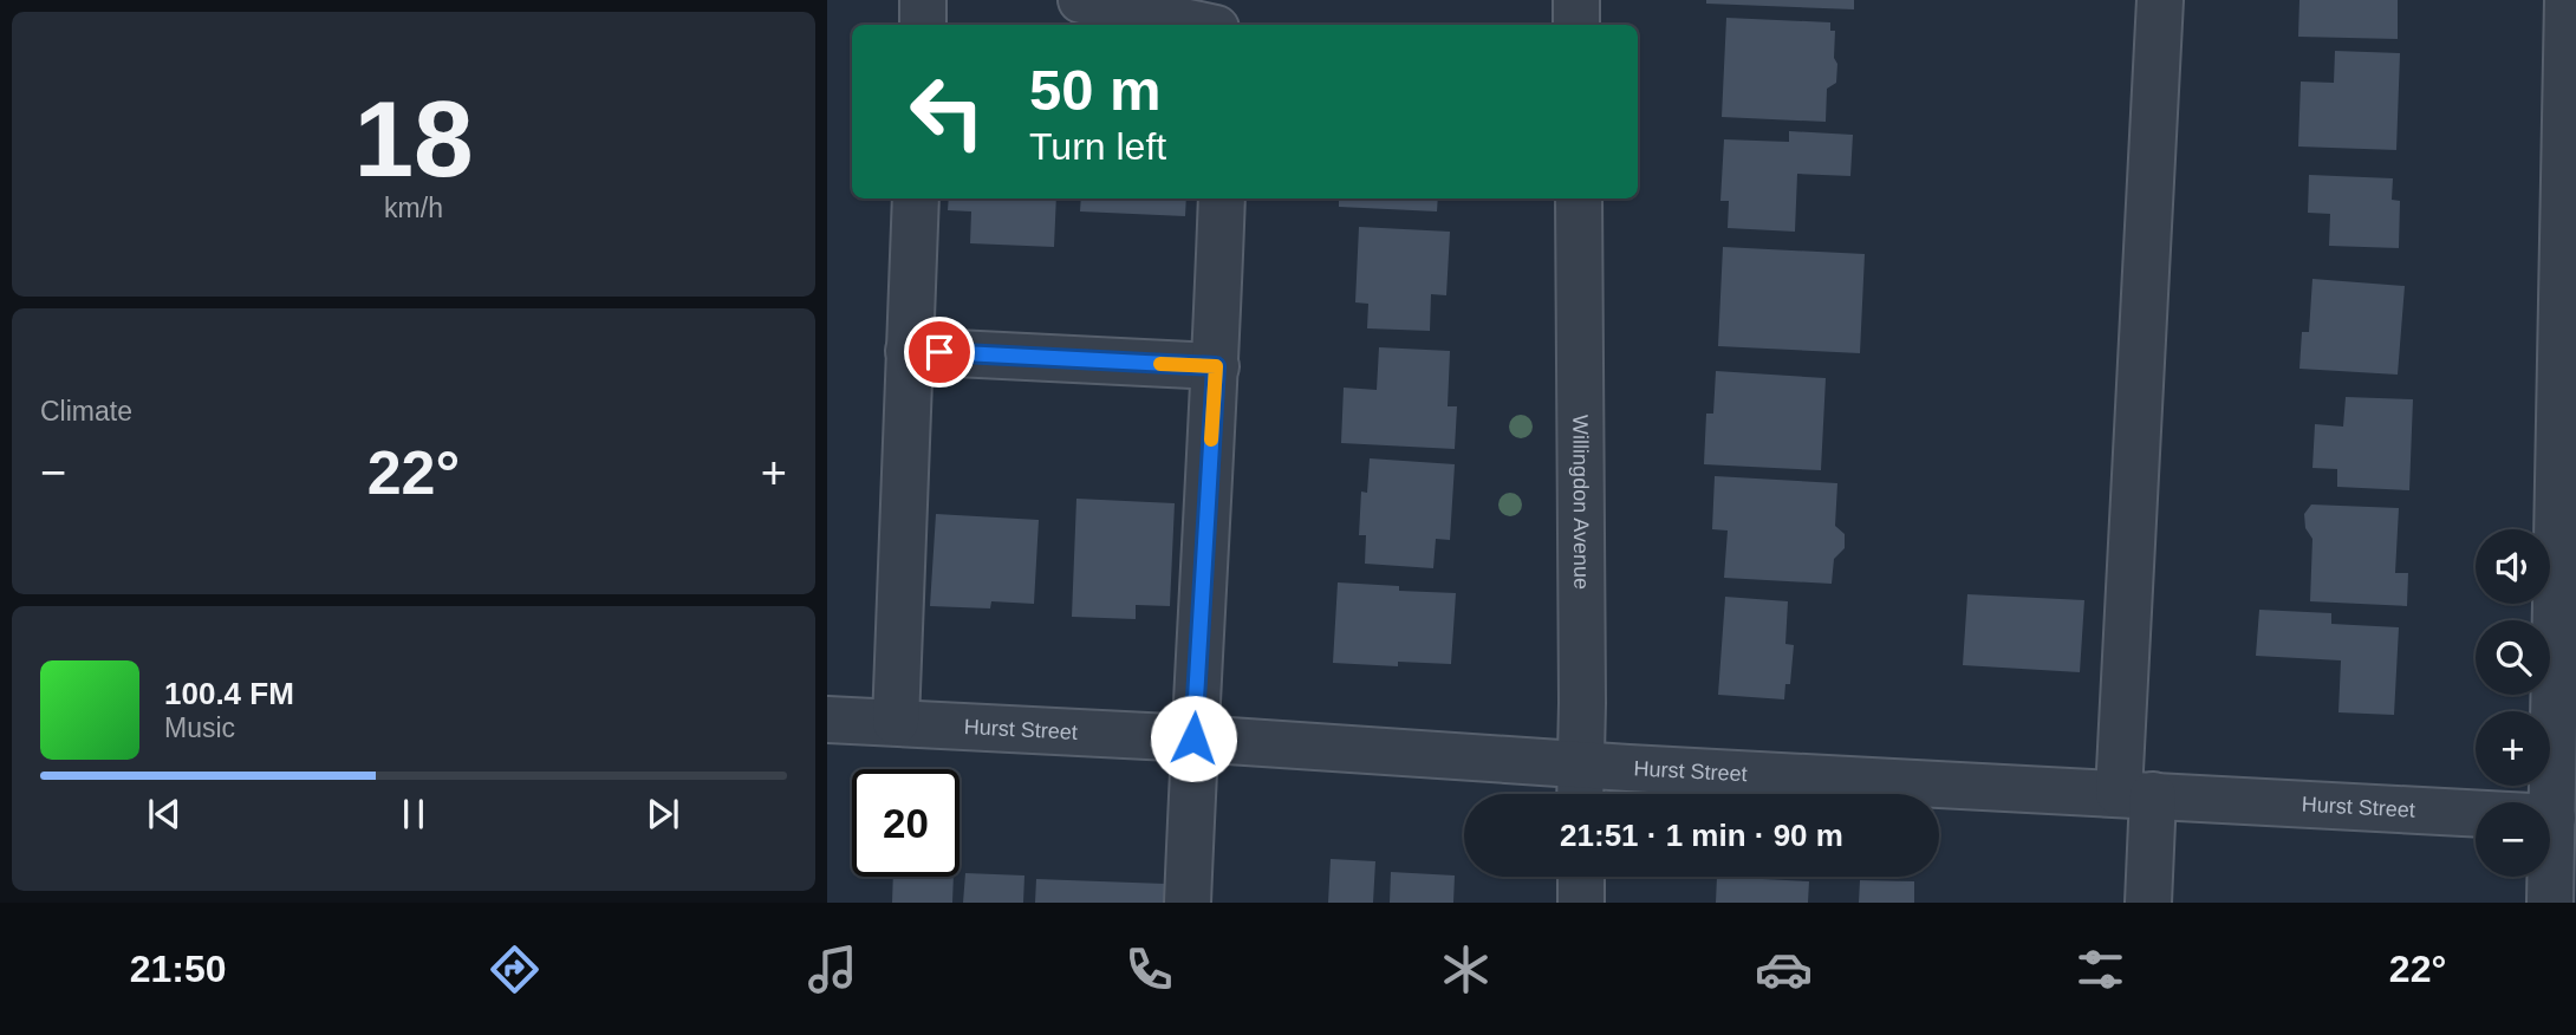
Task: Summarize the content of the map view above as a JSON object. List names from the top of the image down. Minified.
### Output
{"streets":{"street":["Willingdon Avenue","Hurst Street"]},"crossings":[["Willingdon Avenue","Hurst Street"]],"page":{"tile":[["18","km/h"],"Climate"],"turn":["50 m","Turn left"],"heat":["−","22°","+"],"map_buttons":["+","−"],"song":["100.4 FM","Music"],"limit":"20","trip":"21:51 · 1 min · 90 m","tabs":["21:50","22°"]}}
